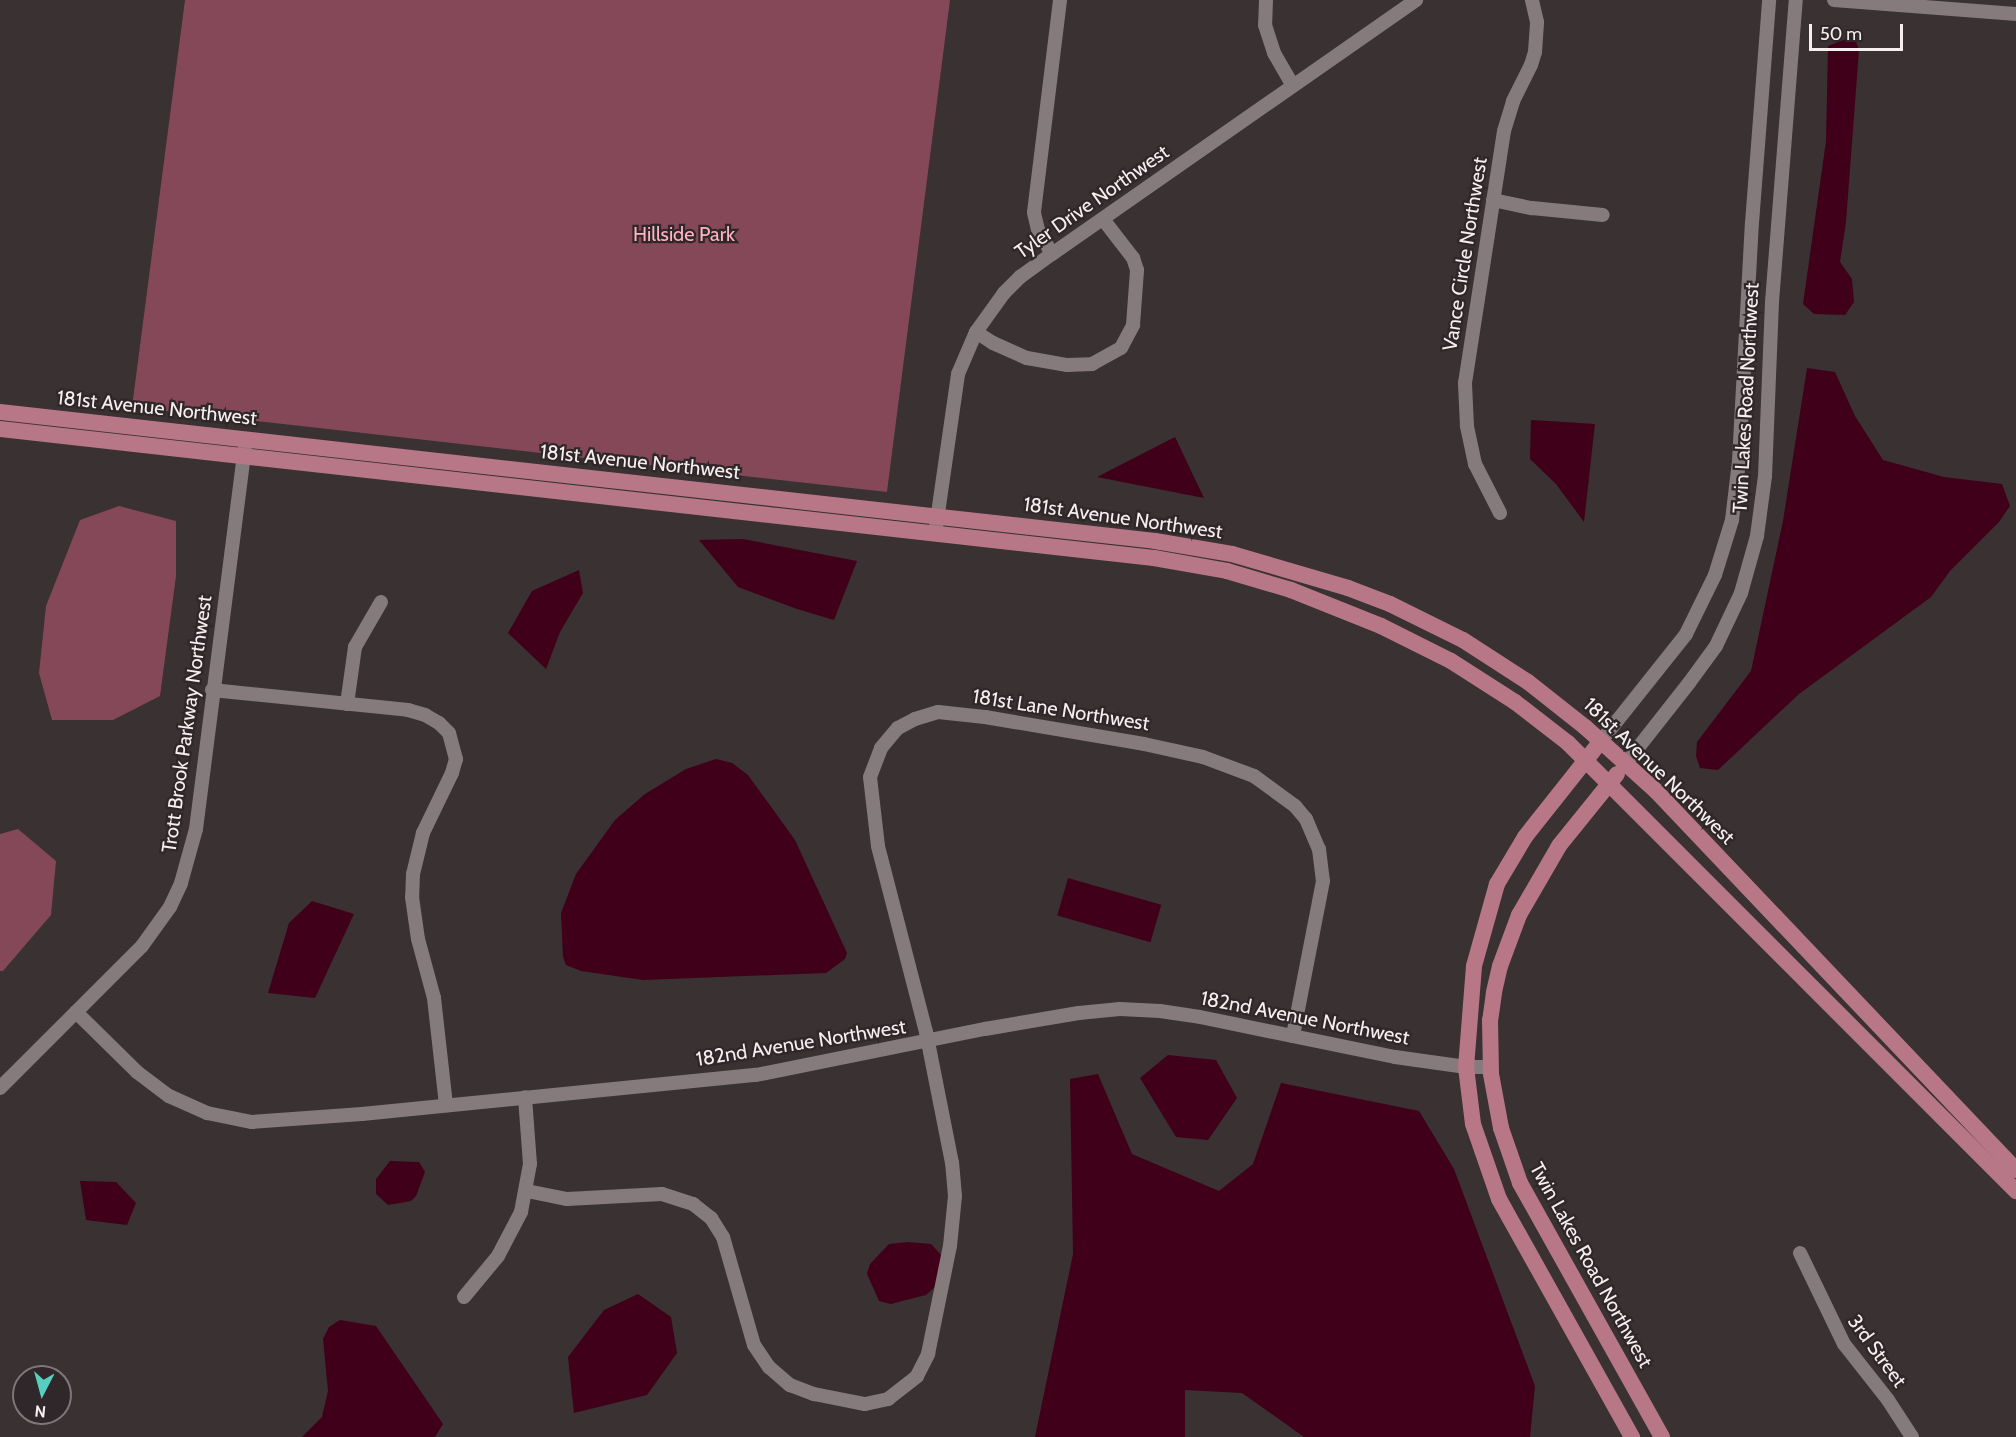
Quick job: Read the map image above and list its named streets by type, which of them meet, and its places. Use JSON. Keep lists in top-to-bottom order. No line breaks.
{"streets":{"main road":["Twin Lakes Road Northwest","181st Avenue Northwest"],"street":["Tyler Drive Northwest","Vance Circle Northwest","181st Lane Northwest","Trott Brook Parkway Northwest","182nd Avenue Northwest","3rd Street"]},"crossings":[["Tyler Drive Northwest","181st Avenue Northwest"],["Twin Lakes Road Northwest","181st Avenue Northwest"],["Twin Lakes Road Northwest","182nd Avenue Northwest"],["181st Avenue Northwest","Trott Brook Parkway Northwest"],["181st Lane Northwest","182nd Avenue Northwest"],["Trott Brook Parkway Northwest","182nd Avenue Northwest"]],"parks":["Hillside Park"],"scale_bar":"50 m","north":"bottom"}
